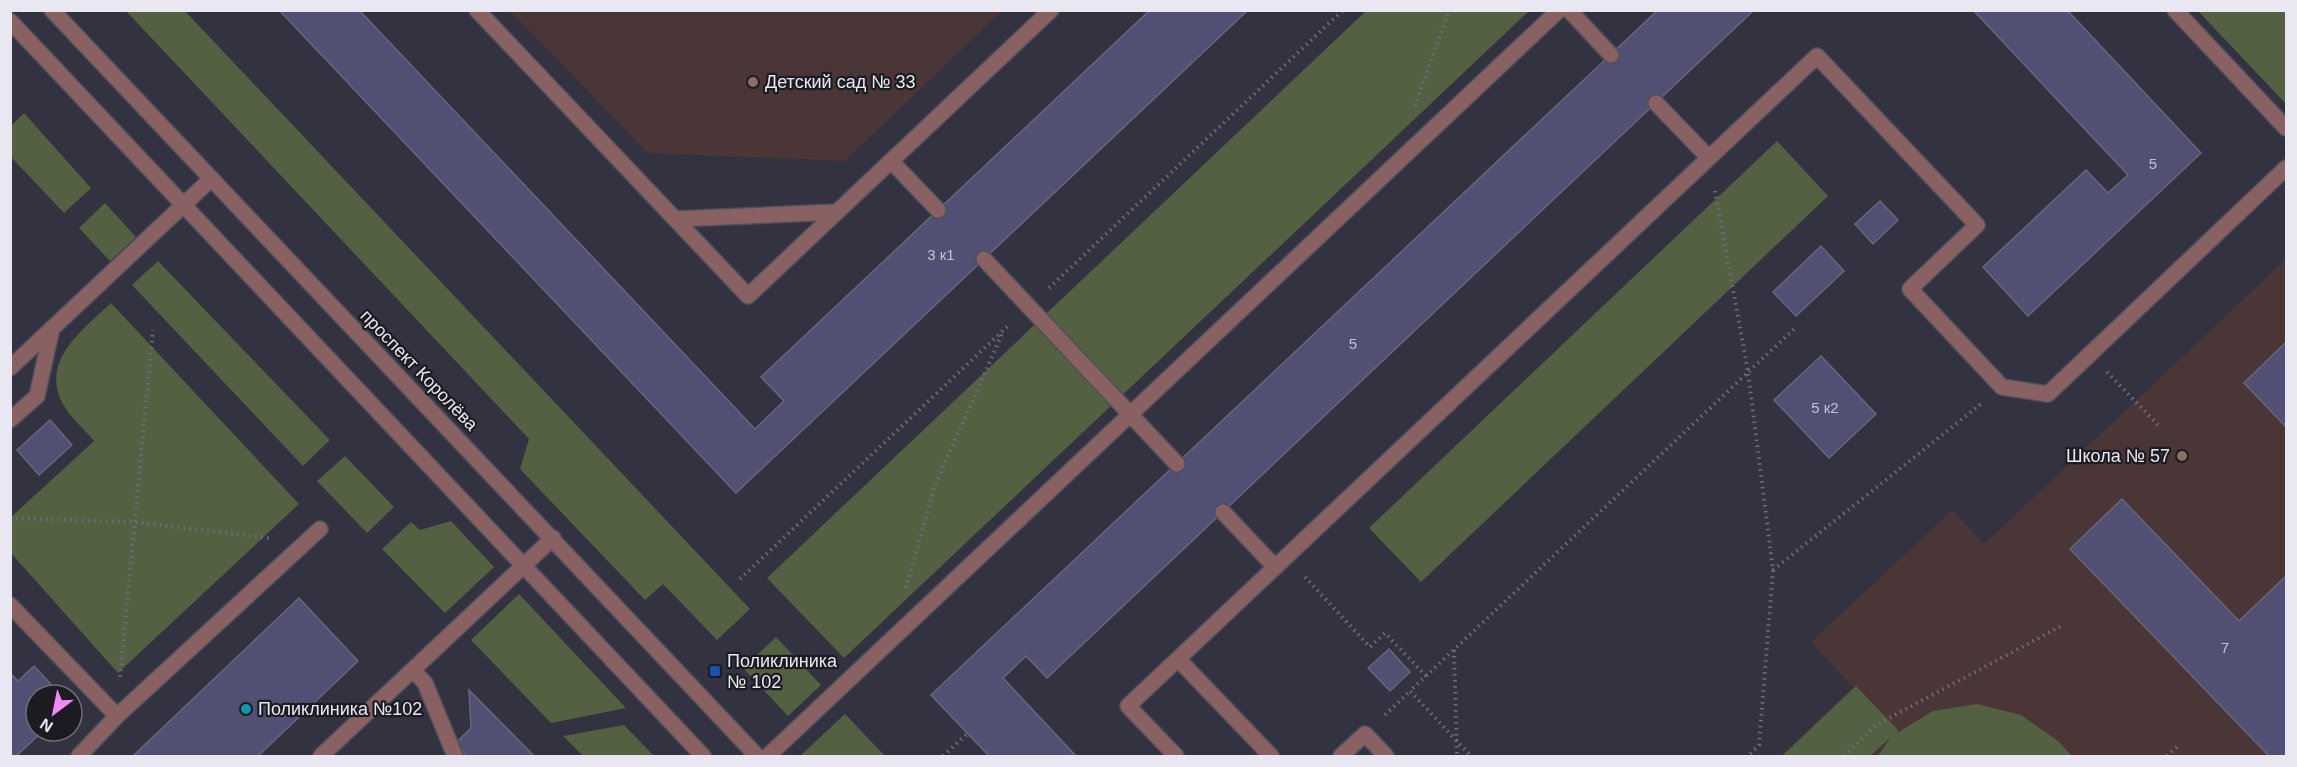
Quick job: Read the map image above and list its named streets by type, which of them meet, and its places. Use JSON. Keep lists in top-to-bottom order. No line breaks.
{"streets":{"street":["проспект Королёва"]},"places":{"other":["Детский сад № 33","Школа № 57","Поликлиника №102"],"transit":["Поликлиника № 102"]},"house_numbers":["5","3 к1","5","5 к2","7"],"north":"bottom left"}
